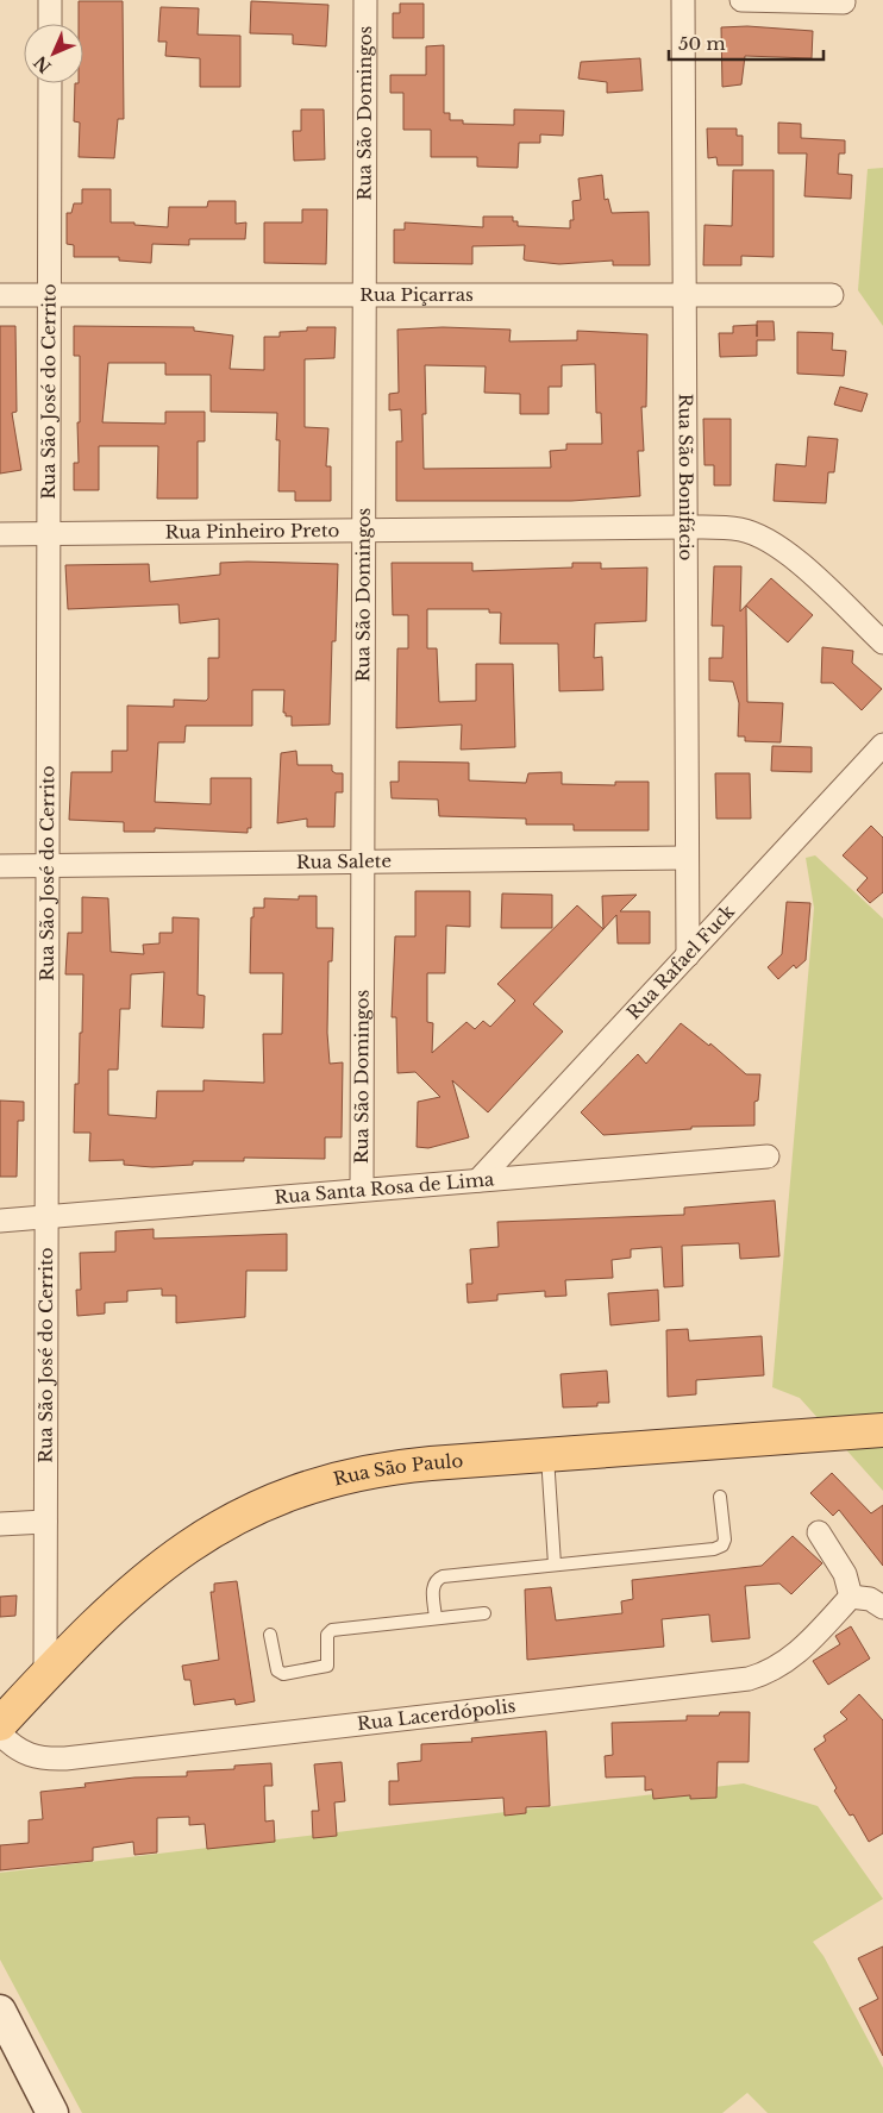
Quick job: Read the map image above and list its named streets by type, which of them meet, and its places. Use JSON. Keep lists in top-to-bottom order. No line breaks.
{"streets":{"main road":["Rua São Paulo"],"street":["Rua São Domingos","Rua Piçarras","Rua São José do Cerrito","Rua São Bonifácio","Rua Pinheiro Preto","Rua Salete","Rua Rafael Fuck","Rua Santa Rosa de Lima","Rua Lacerdópolis"]},"crossings":[["Rua São Domingos","Rua Piçarras"],["Rua São Domingos","Rua Pinheiro Preto"],["Rua São Domingos","Rua Salete"],["Rua São Domingos","Rua Santa Rosa de Lima"],["Rua Piçarras","Rua São José do Cerrito"],["Rua Piçarras","Rua São Bonifácio"],["Rua São José do Cerrito","Rua Pinheiro Preto"],["Rua São José do Cerrito","Rua Salete"],["Rua São José do Cerrito","Rua Santa Rosa de Lima"],["Rua São José do Cerrito","Rua São Paulo"],["Rua São Bonifácio","Rua Pinheiro Preto"],["Rua São Bonifácio","Rua Salete"],["Rua São Bonifácio","Rua Rafael Fuck"],["Rua Rafael Fuck","Rua Santa Rosa de Lima"]],"scale_bar":"50 m","north":"bottom left"}
